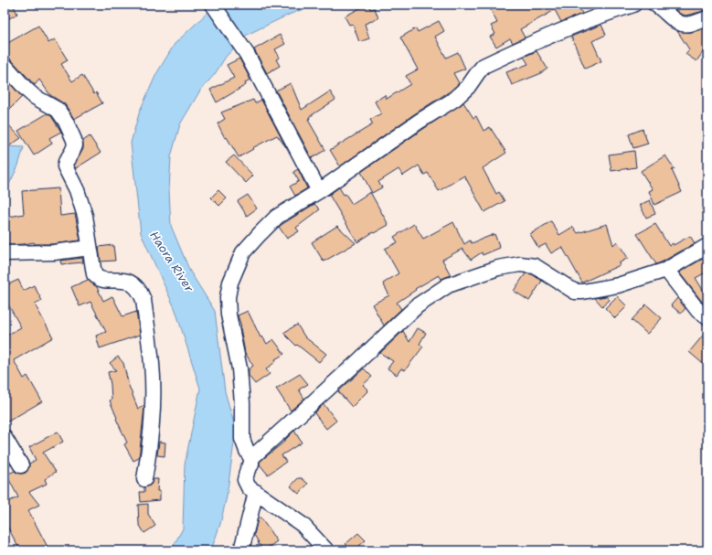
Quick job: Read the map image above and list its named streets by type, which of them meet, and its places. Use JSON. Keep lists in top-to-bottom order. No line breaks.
{"water":["Haora River"]}
